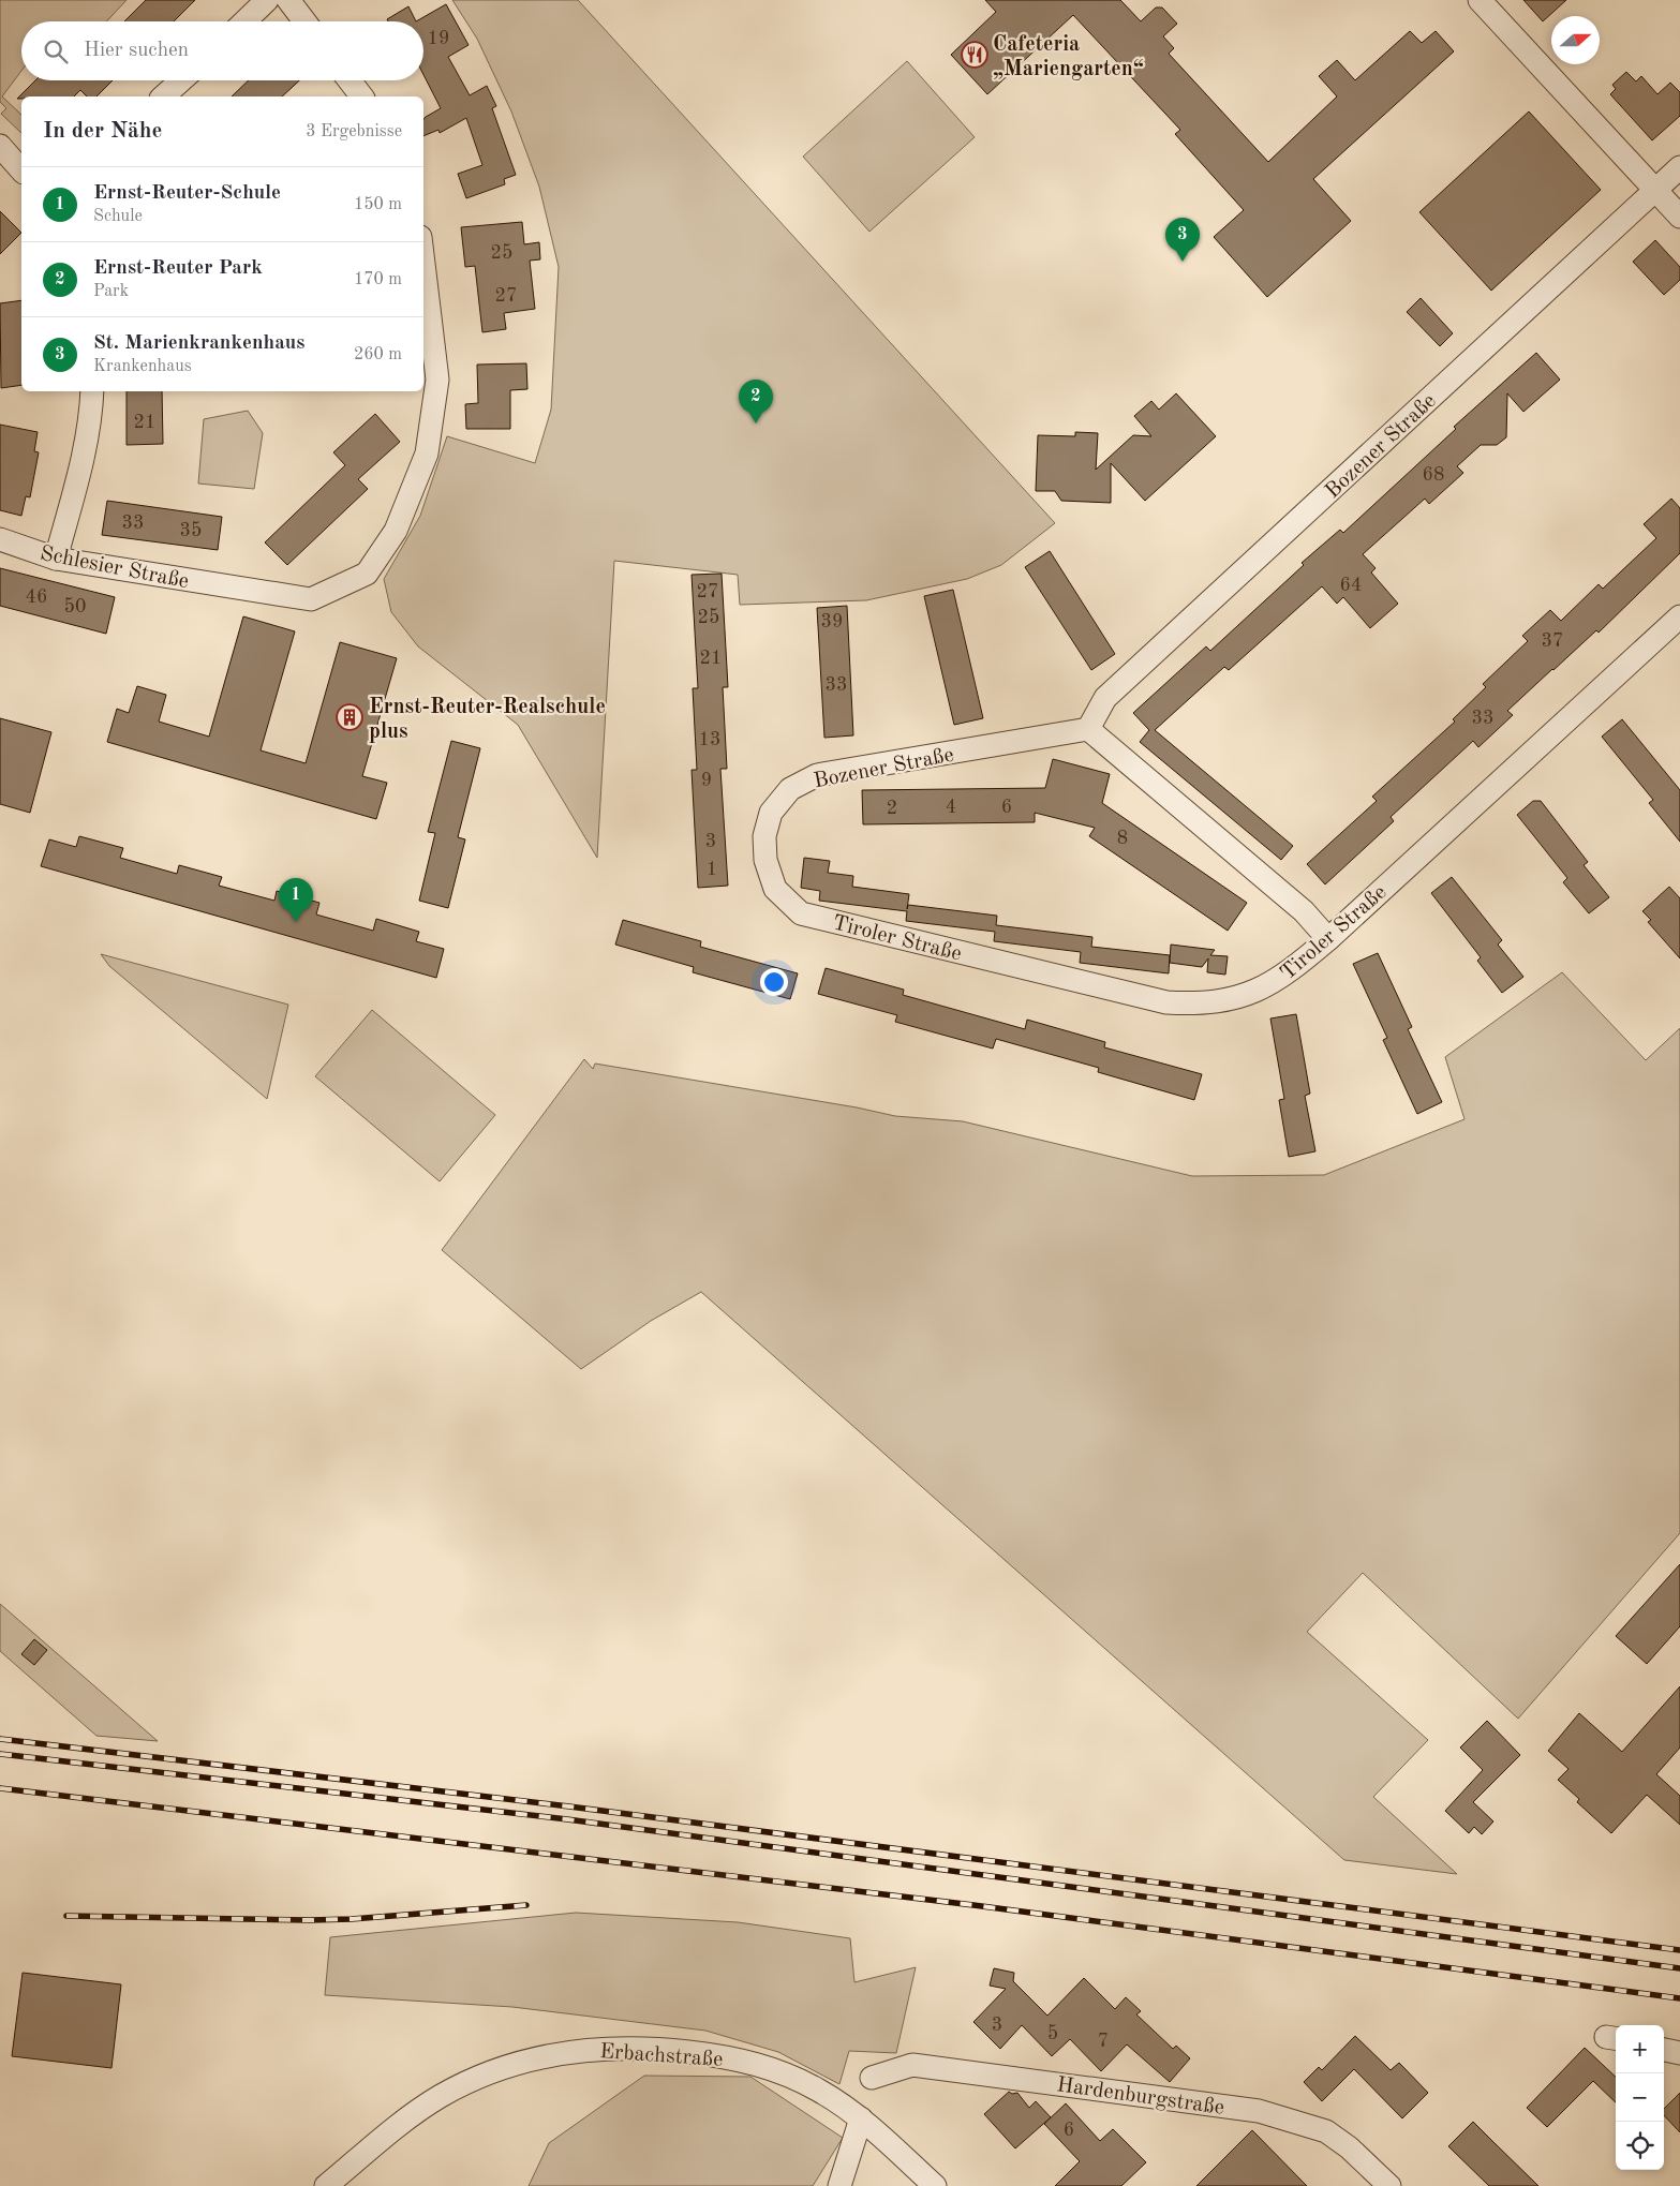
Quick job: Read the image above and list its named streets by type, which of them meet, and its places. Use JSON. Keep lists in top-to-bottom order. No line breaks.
{"streets":{"street":["Bozener Straße","Schlesier Straße","Tiroler Straße","Erbachstraße","Hardenburgstraße"]},"crossings":[["Bozener Straße","Tiroler Straße"]],"places":{"restaurant":["Cafeteria „Mariengarten“"],"building":["Ernst-Reuter-Realschule plus"]},"house_numbers":["19","25","27","21","68","33","35","64","27","46","50","25","39","37","21","33","33","13","9","4","6","2","8","3","1","3","5","7","6"],"north":"right","page":{"search":"Hier suchen","heading":["In der Nähe","3 Ergebnisse"],"list":[{"mark":"1","name":"Ernst-Reuter-Schule","note":"Schule","value":"150 m"},{"mark":"2","name":"Ernst-Reuter Park","note":"Park","value":"170 m"},{"mark":"3","name":"St. Marienkrankenhaus","note":"Krankenhaus","value":"260 m"}],"pins":["3","2","1"],"map_buttons":["+","−"]}}
